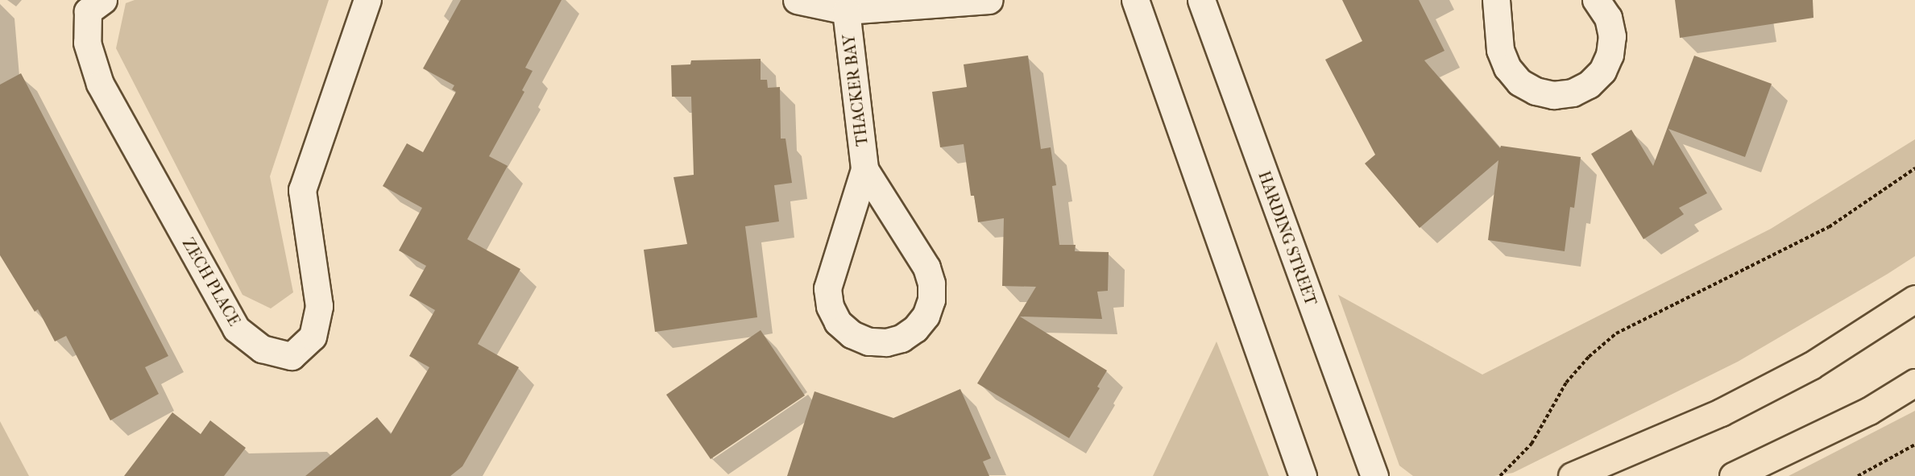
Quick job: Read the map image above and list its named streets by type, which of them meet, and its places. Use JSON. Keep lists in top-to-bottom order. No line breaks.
{"streets":{"street":["THACKER BAY","HARDING STREET","ZECH PLACE"]}}
